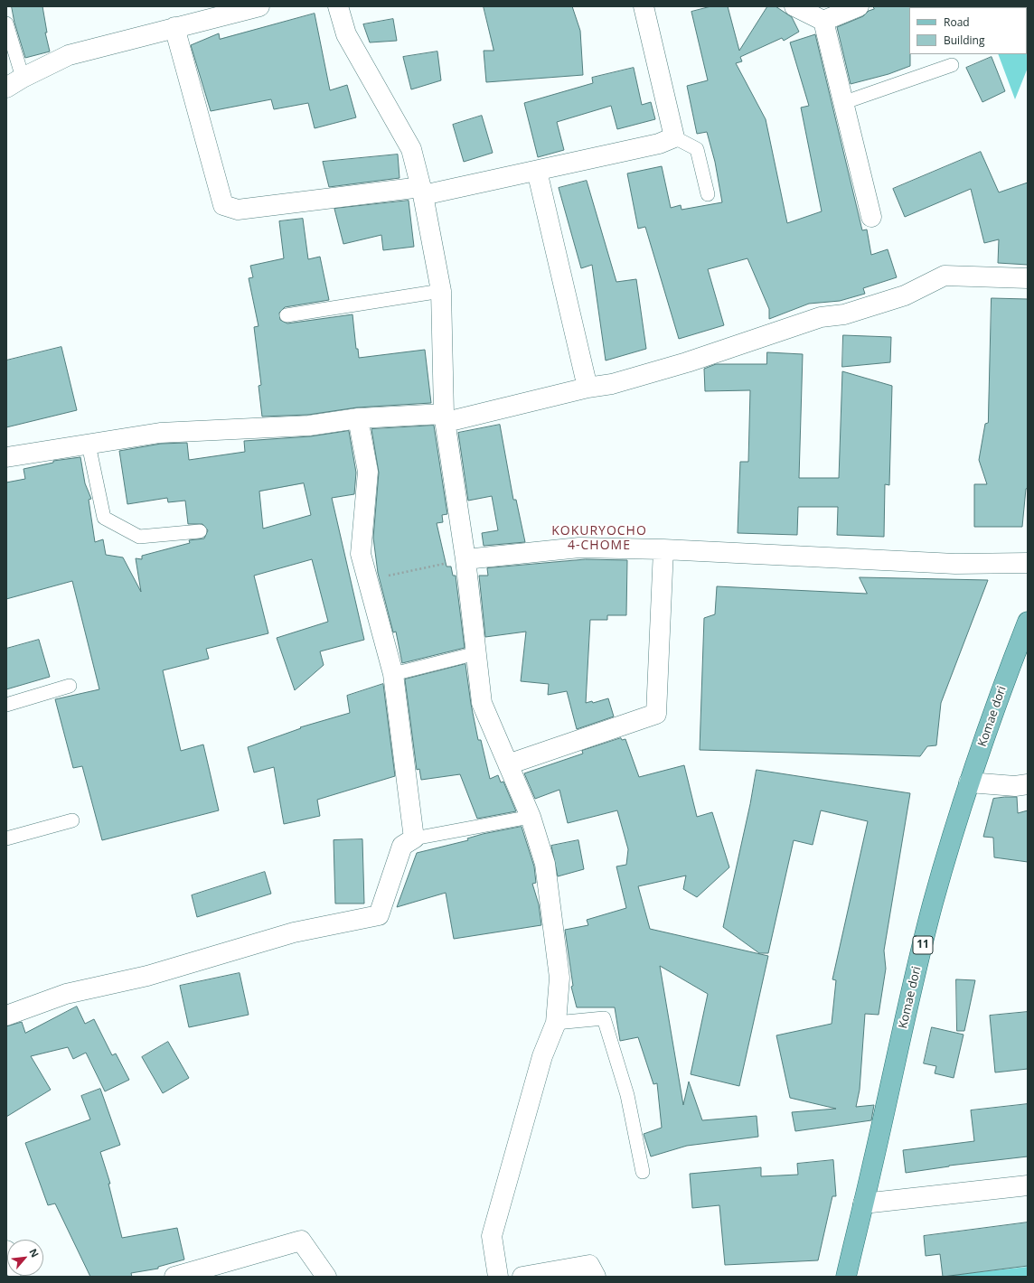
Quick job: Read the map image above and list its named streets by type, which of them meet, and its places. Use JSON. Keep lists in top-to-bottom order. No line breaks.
{"streets":{"main road":["Komae dori","11"]},"districts":["KOKURYOCHO 4-CHOME"],"legend":["Road","Building"],"north":"top right"}
